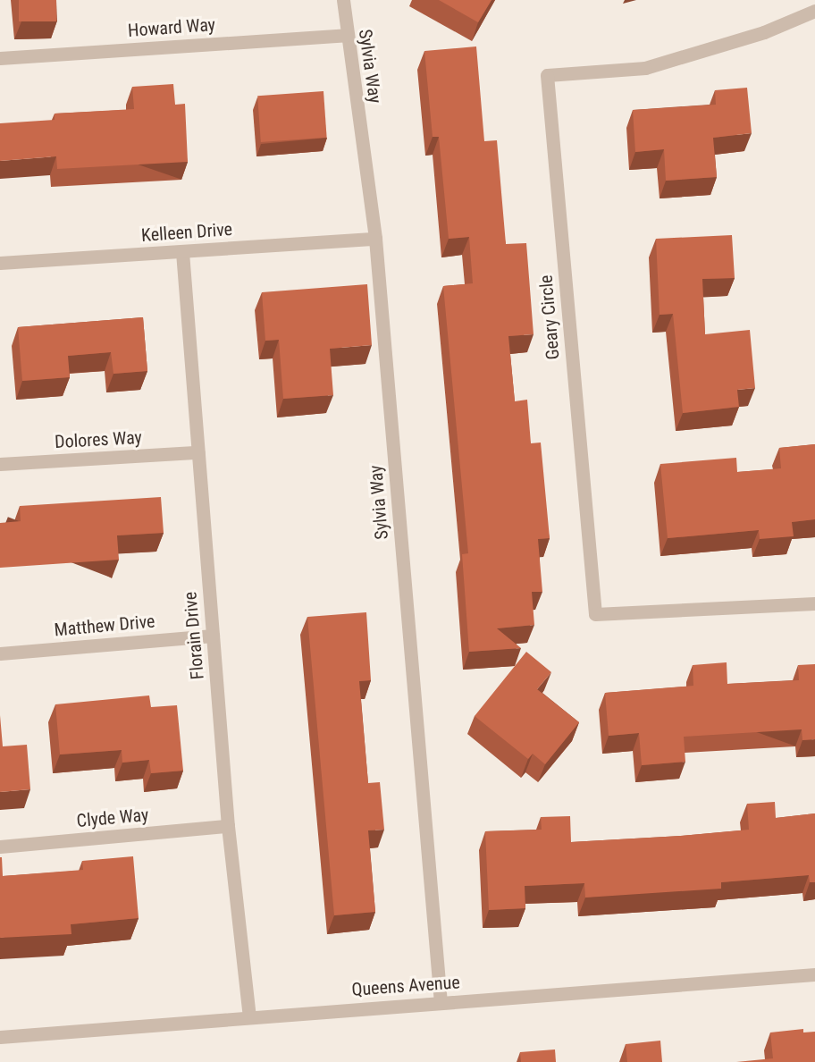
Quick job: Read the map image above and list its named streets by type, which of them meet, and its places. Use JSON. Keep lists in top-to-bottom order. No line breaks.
{"streets":{"street":["Howard Way","Sylvia Way","Kelleen Drive","Geary Circle","Dolores Way","Matthew Drive","Florain Drive","Clyde Way","Queens Avenue"]},"crossings":[["Howard Way","Sylvia Way"],["Sylvia Way","Kelleen Drive"],["Sylvia Way","Queens Avenue"],["Kelleen Drive","Florain Drive"],["Dolores Way","Florain Drive"],["Matthew Drive","Florain Drive"],["Florain Drive","Clyde Way"],["Florain Drive","Queens Avenue"]]}
